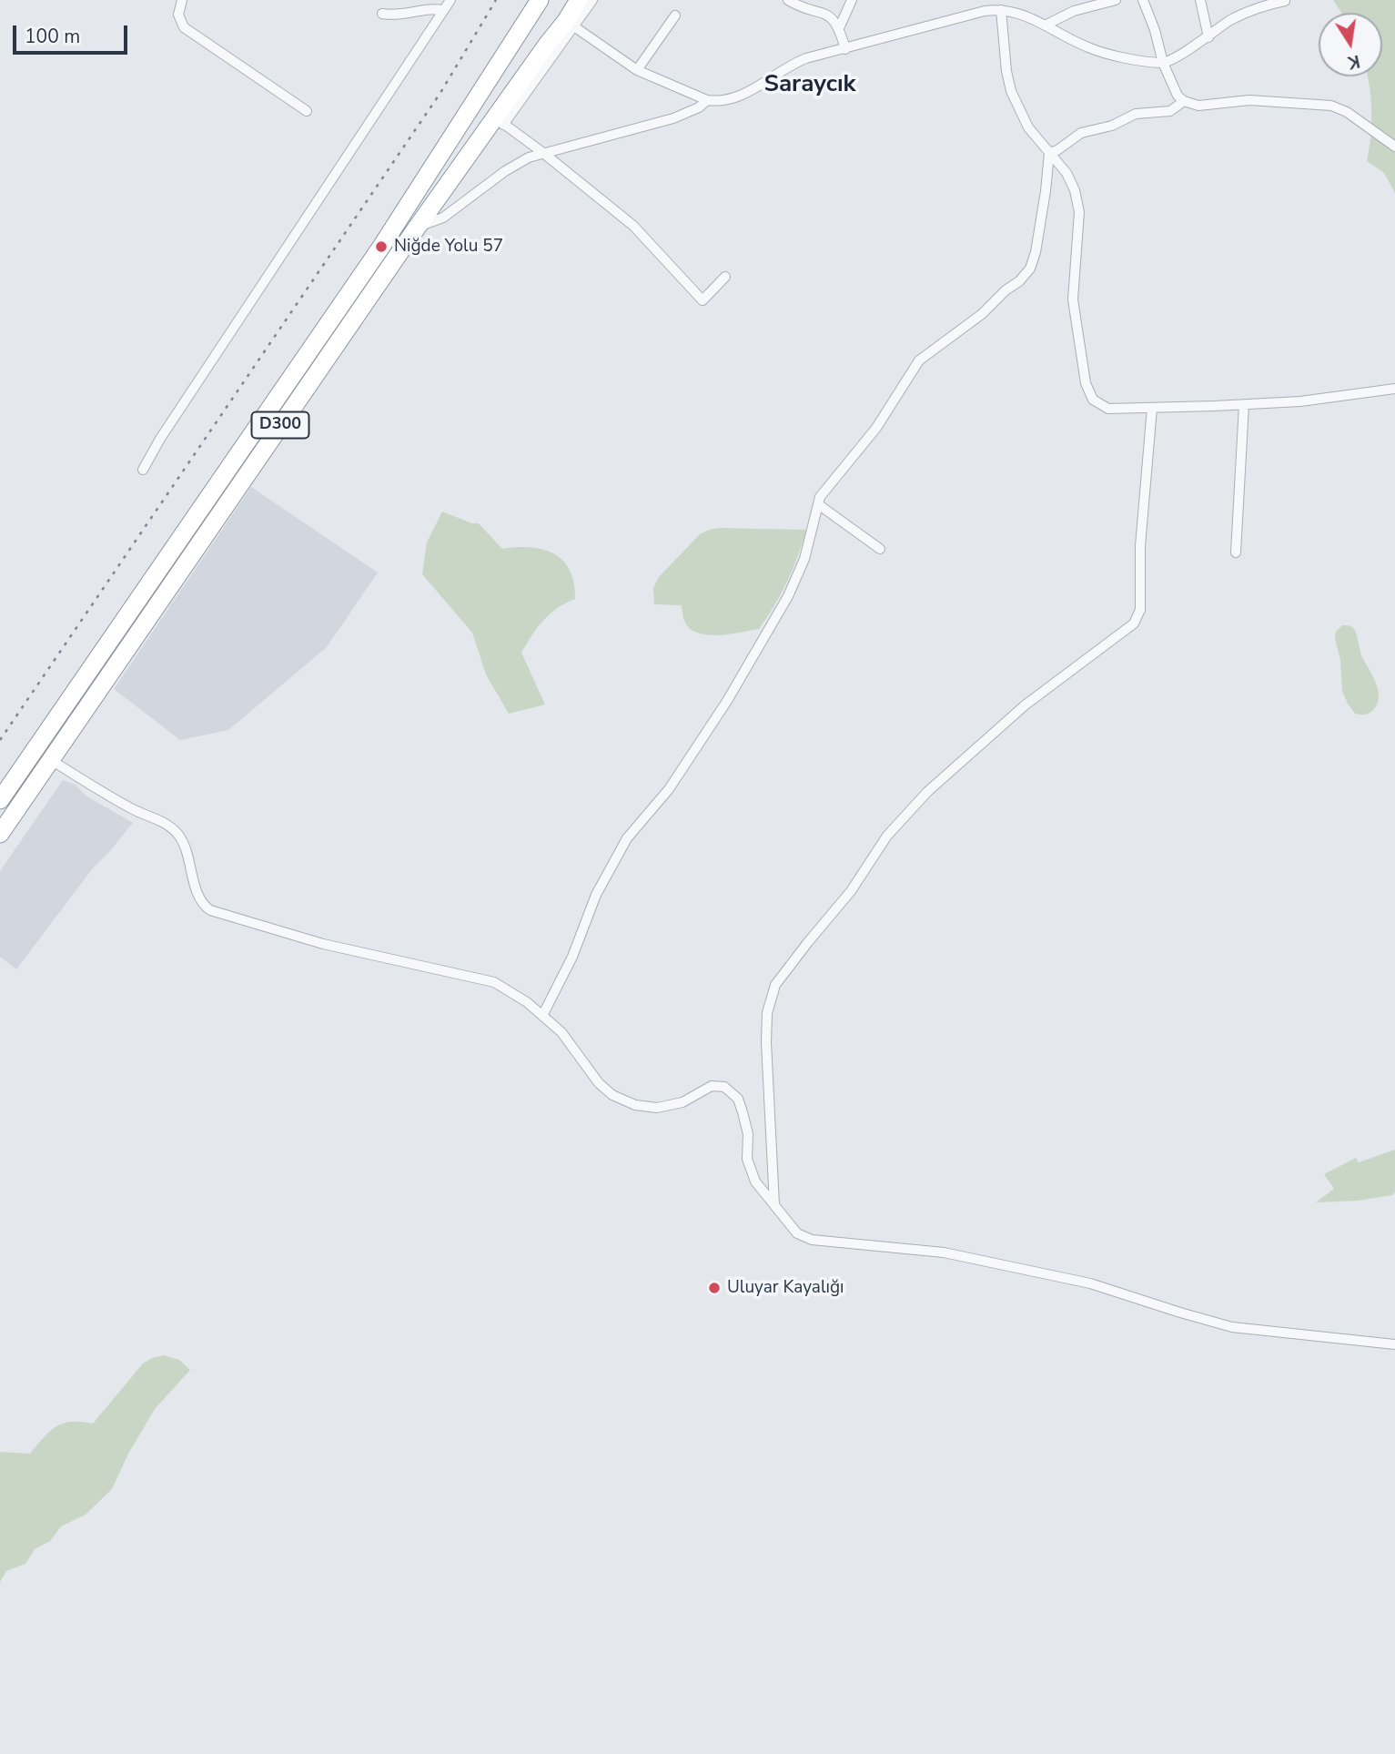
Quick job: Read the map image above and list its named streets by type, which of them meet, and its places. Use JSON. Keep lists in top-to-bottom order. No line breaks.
{"streets":{"highway":["D300"]},"districts":["Saraycık"],"places":["Niğde Yolu 57","Uluyar Kayalığı"],"scale_bar":"100 m","north":"bottom"}
